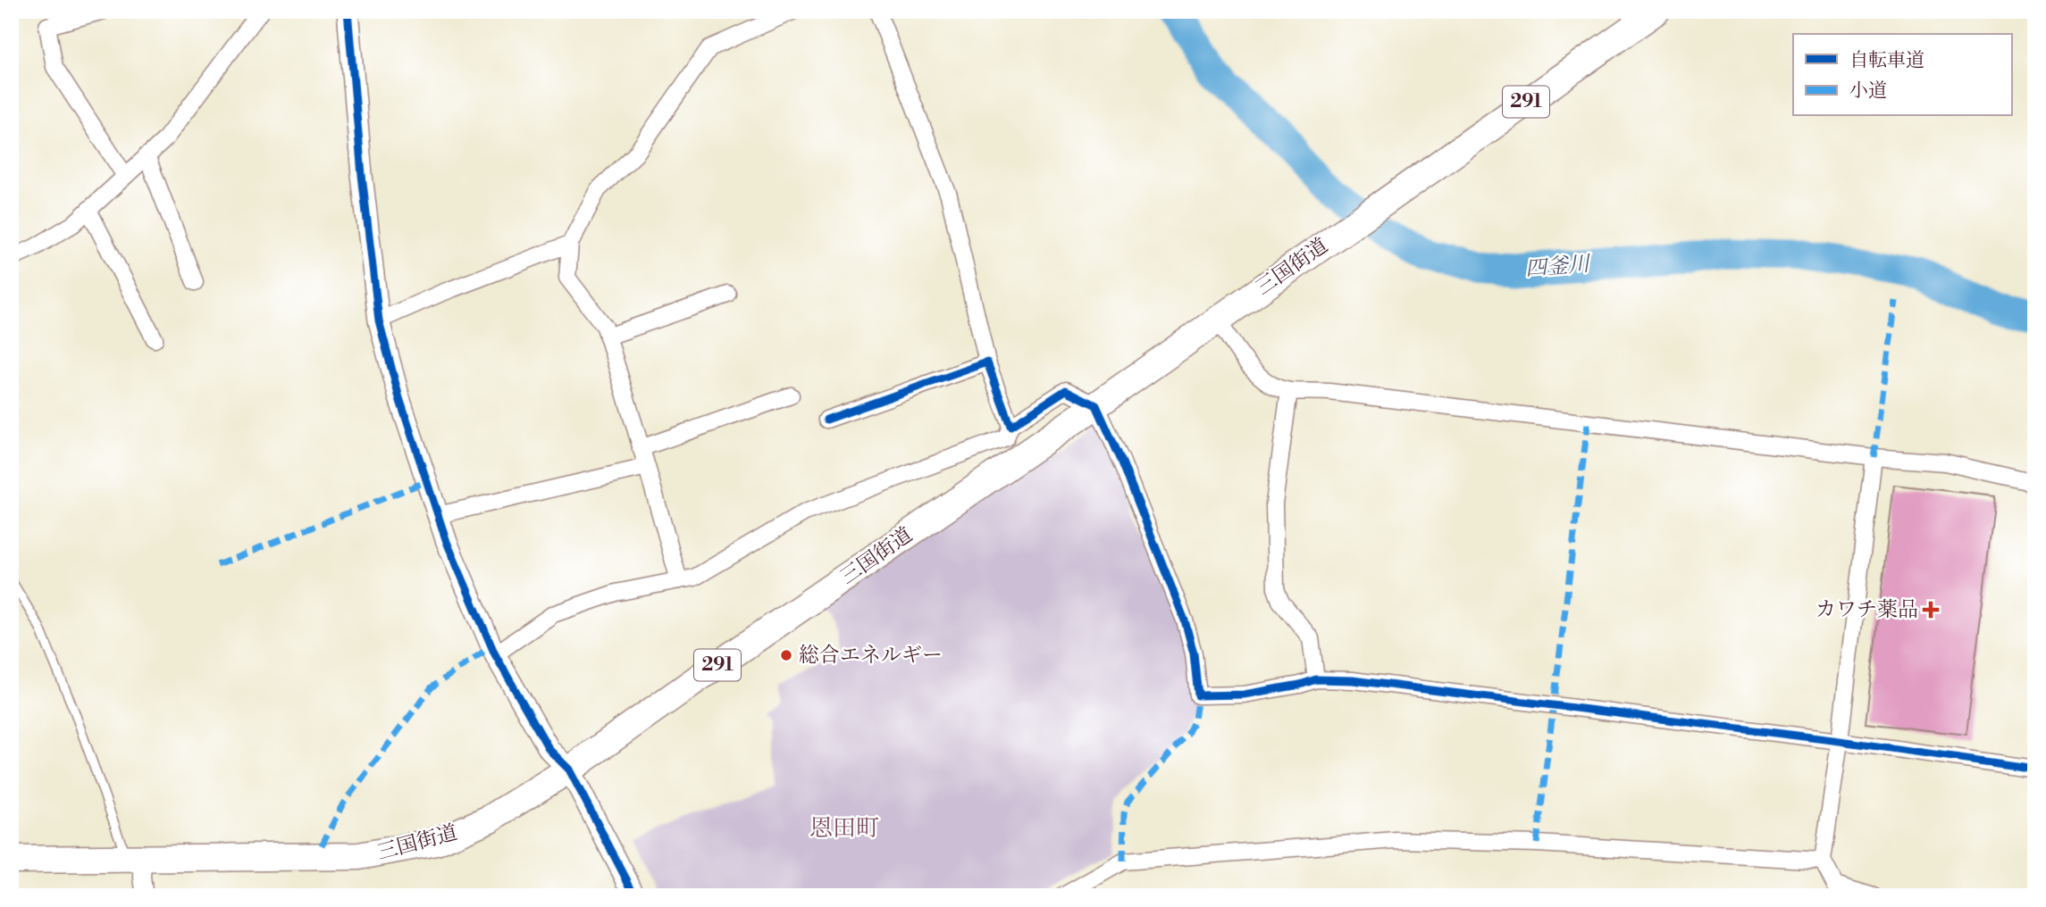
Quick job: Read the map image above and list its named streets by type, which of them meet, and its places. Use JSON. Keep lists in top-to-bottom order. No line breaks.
{"streets":{"highway":["291","三国街道"]},"districts":["恩田町"],"water":["四釜川"],"places":{"health":["カワチ薬品"],"other":["総合エネルギー"]},"legend":["自転車道","小道"]}
